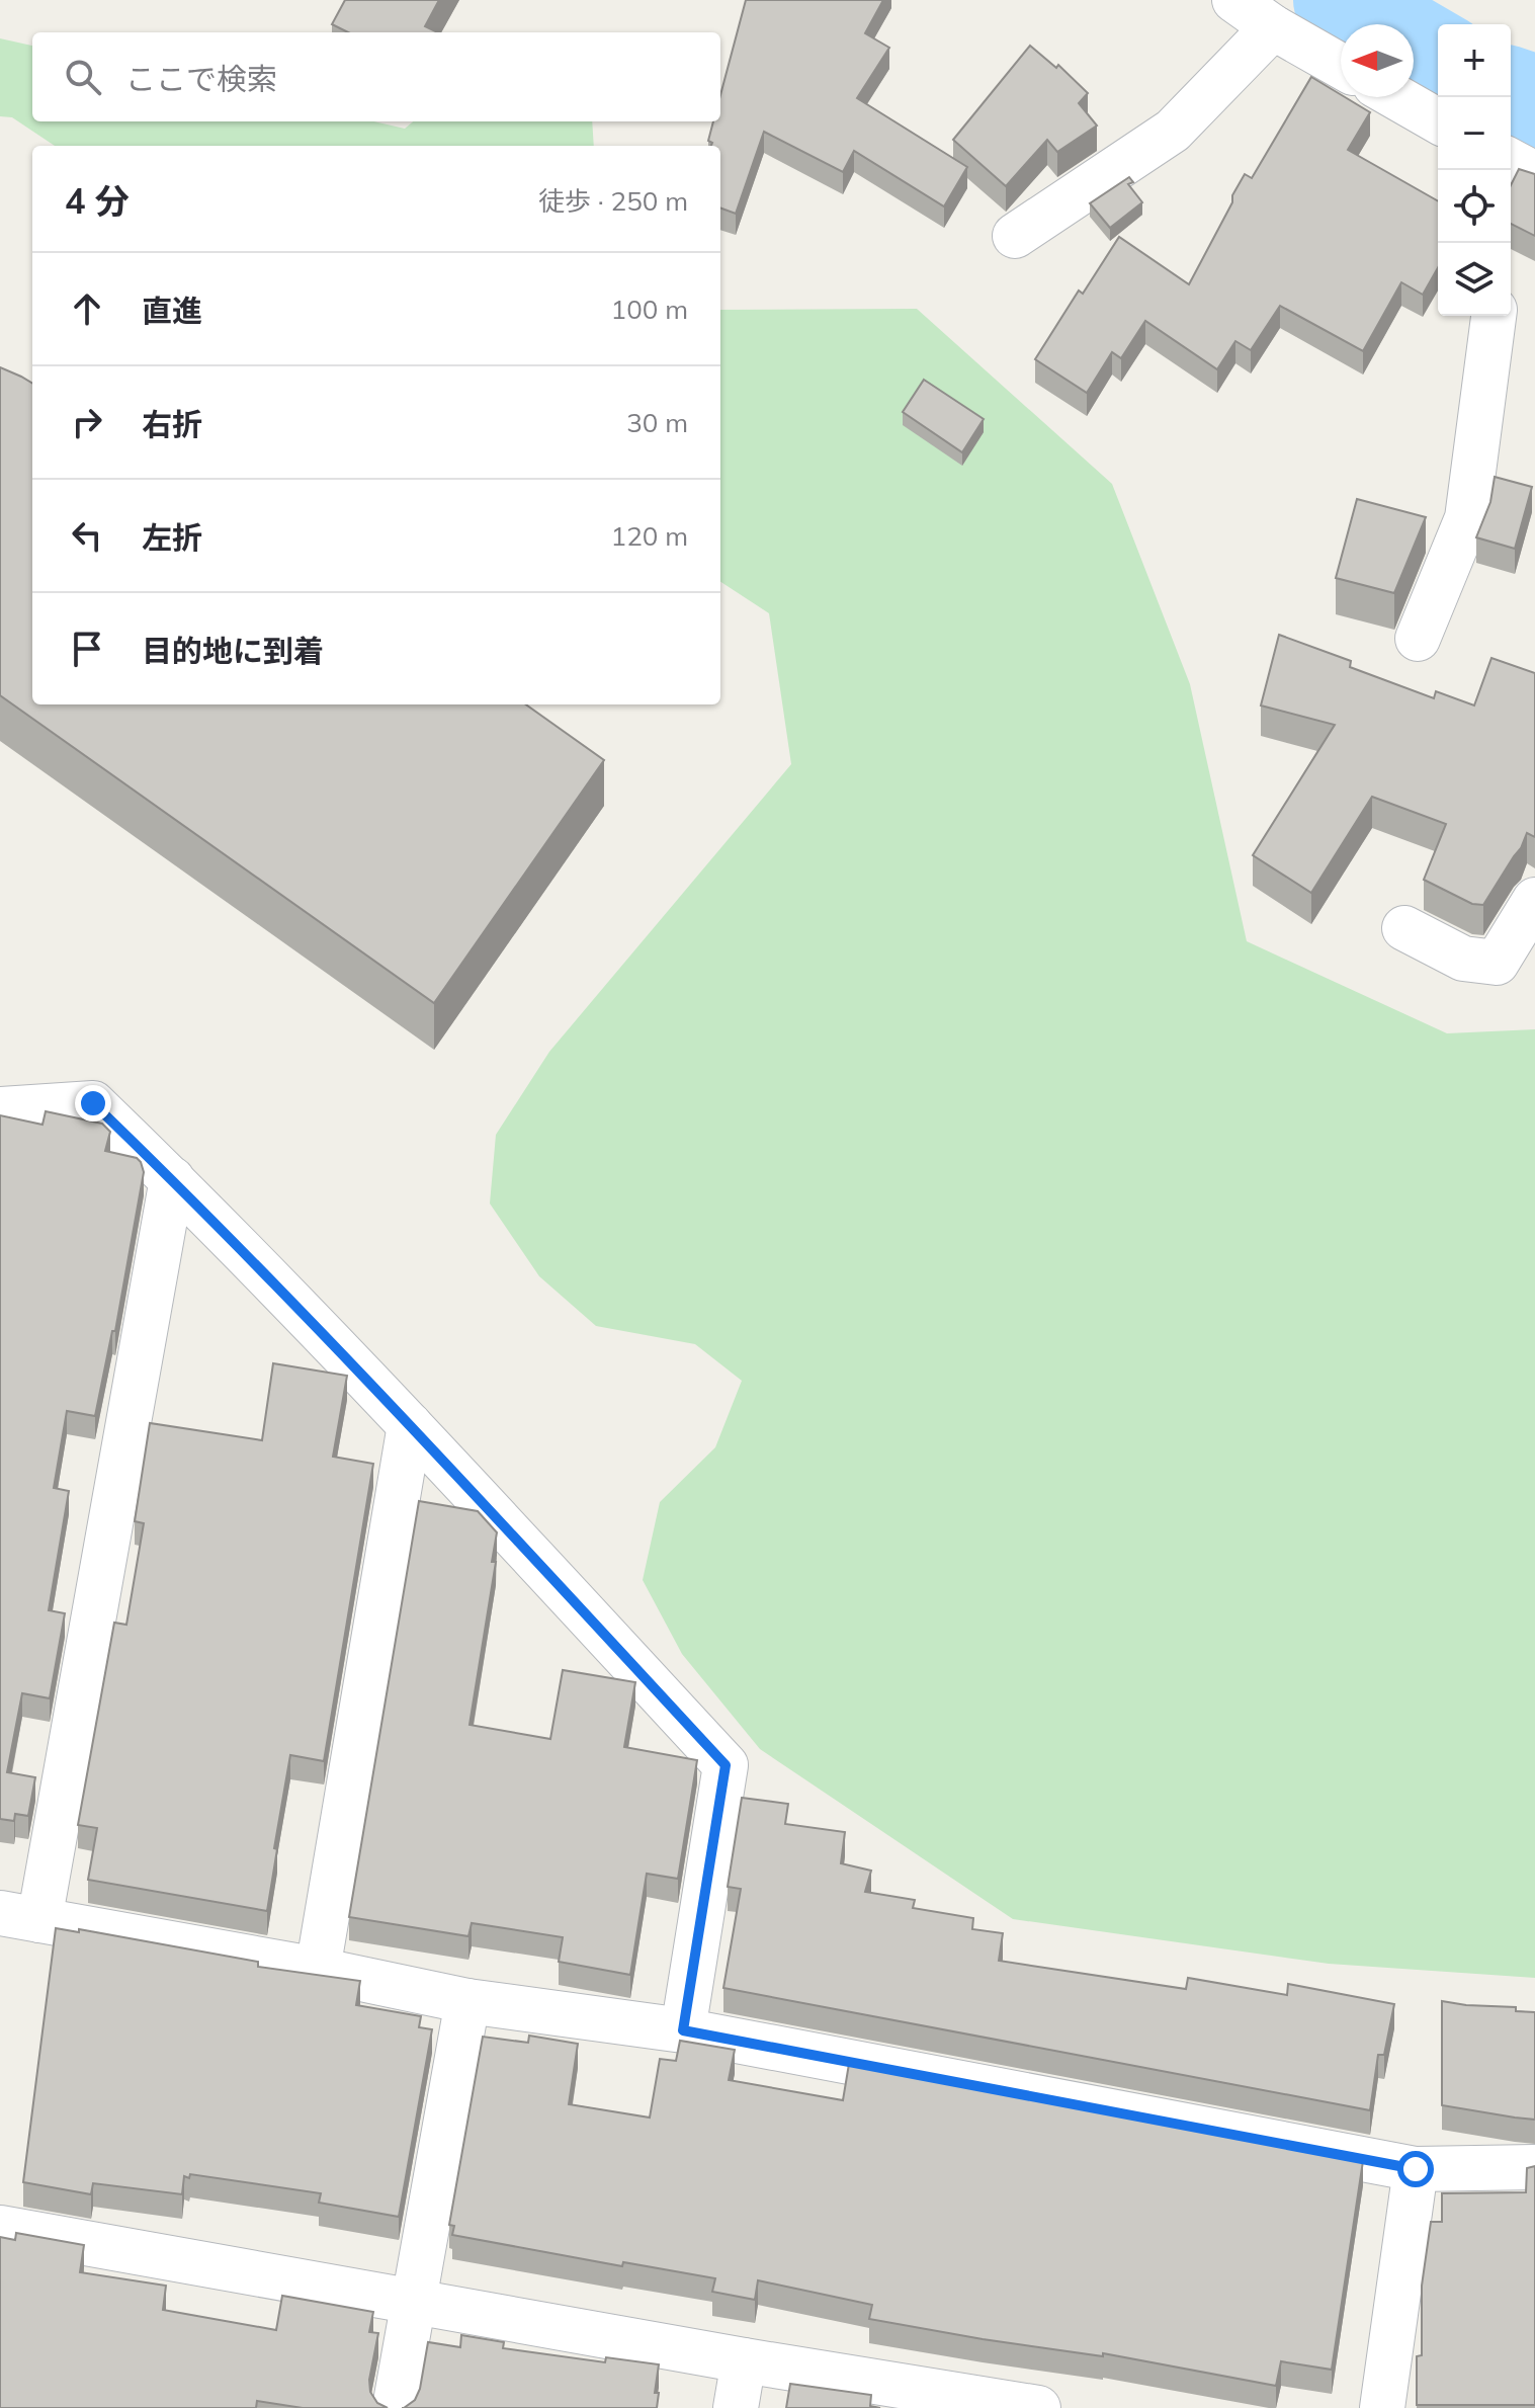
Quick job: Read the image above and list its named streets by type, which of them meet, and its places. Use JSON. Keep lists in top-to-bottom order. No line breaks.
{"north":"left","page":{"map_buttons":["+","−"],"search":"ここで検索","heading":["4 分","徒歩 · 250 m"],"list":[["直進","100 m"],["右折","30 m"],["左折","120 m"],"目的地に到着"]}}
